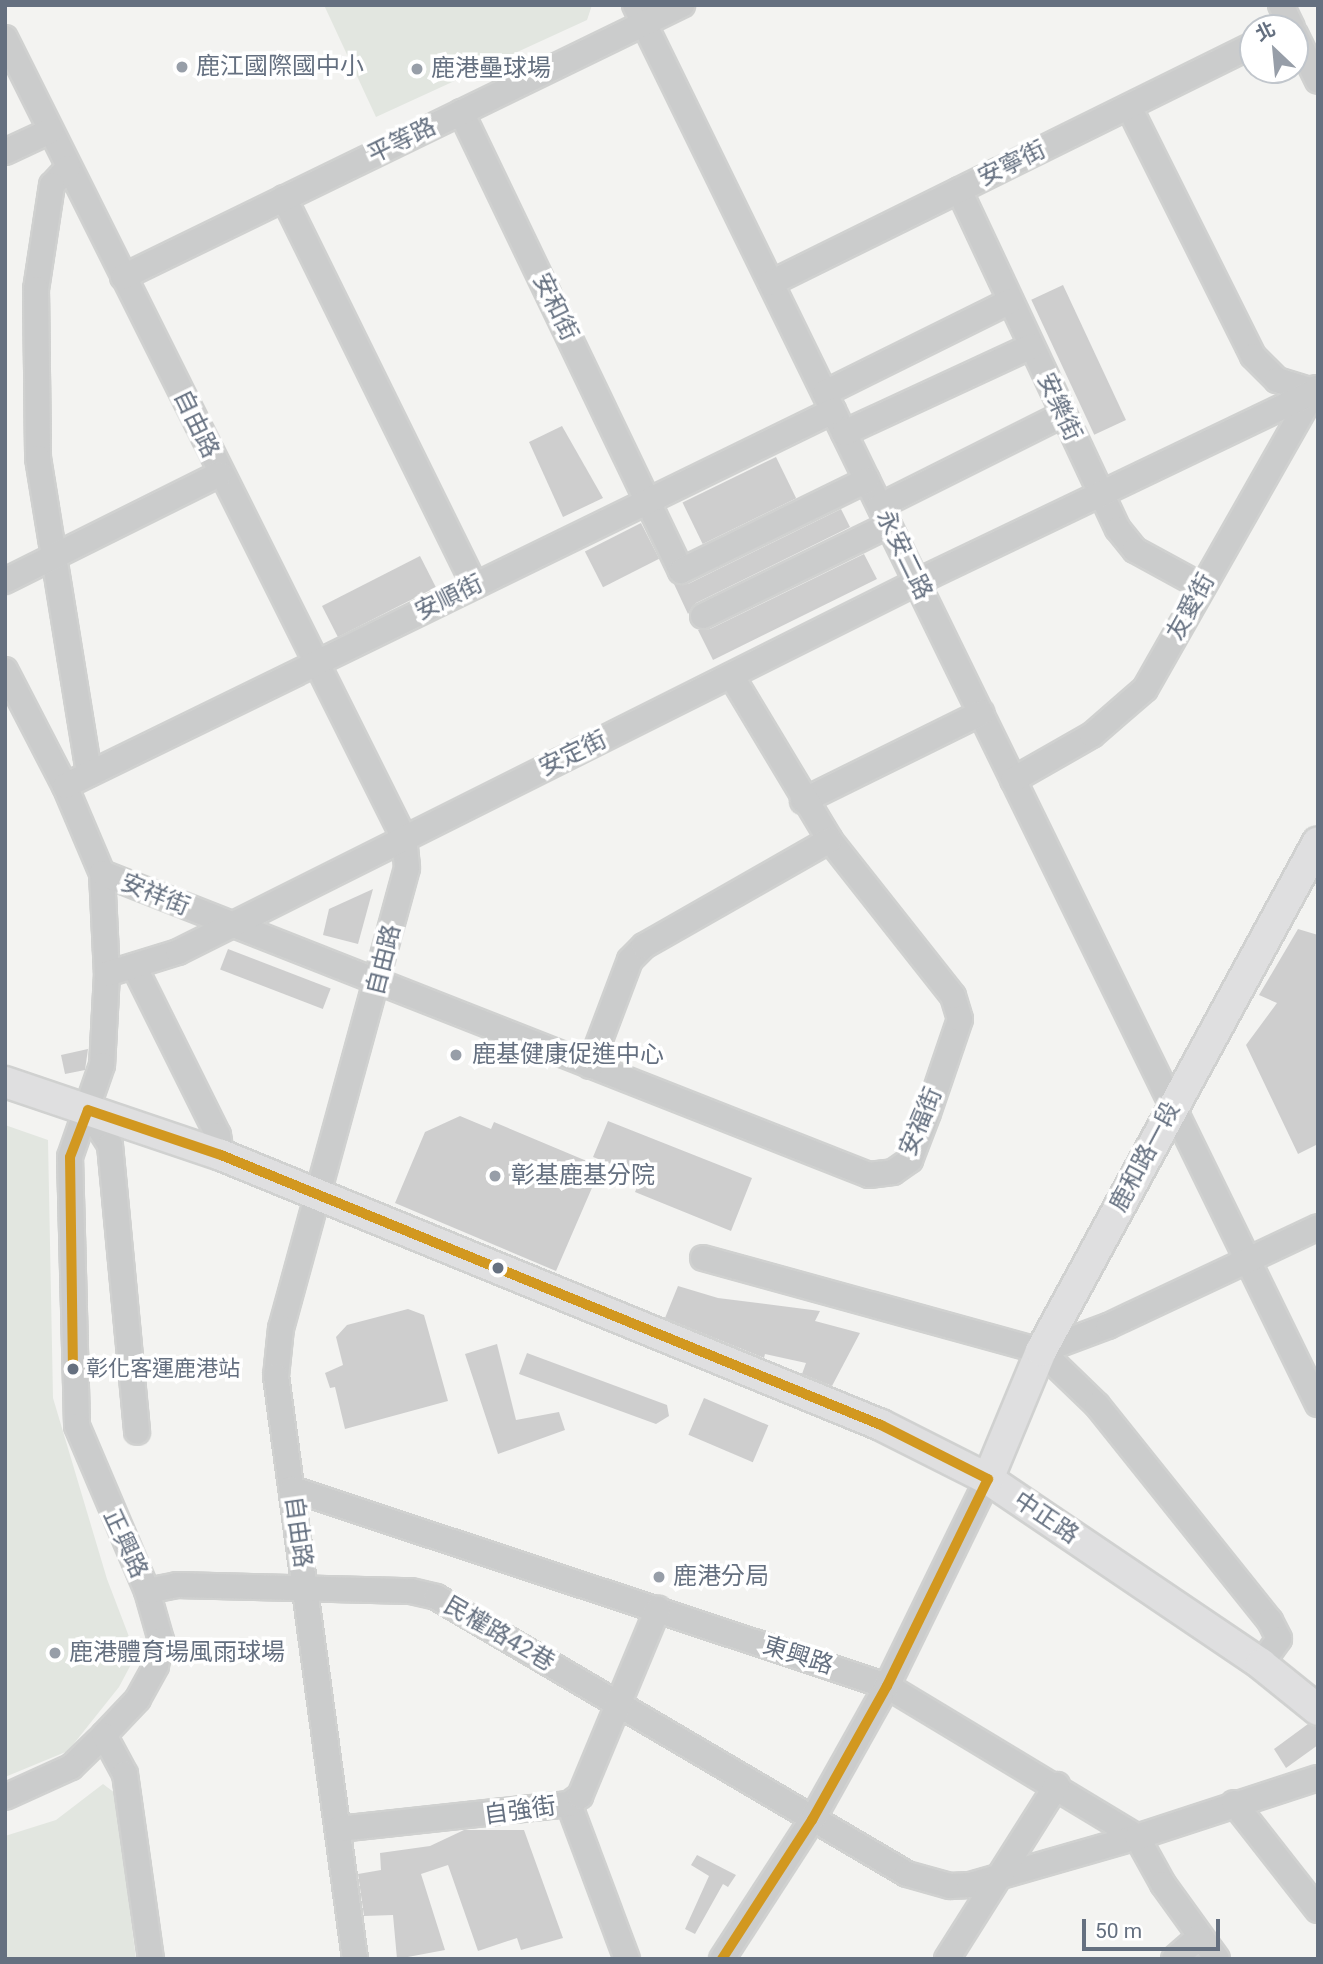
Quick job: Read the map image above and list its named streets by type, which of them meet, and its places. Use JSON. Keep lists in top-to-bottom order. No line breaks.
{"streets":{"main road":["鹿和路一段","中正路"],"street":["平等路","安寧街","安和街","安樂街","自由路","永安二路","安順街","友愛街","安定街","安祥街","安福街","正興路","民權路42巷","東興路","自強街"]},"crossings":[["平等路","安和街"],["平等路","自由路"],["平等路","永安二路"],["安寧街","安樂街"],["安寧街","永安二路"],["安和街","永安二路"],["安和街","安順街"],["安樂街","友愛街"],["安樂街","安定街"],["自由路","安順街"],["自由路","安定街"],["自由路","安祥街"],["自由路","安福街"],["自由路","中正路"],["自由路","民權路42巷"],["自由路","東興路"],["自由路","自強街"],["永安二路","安順街"],["永安二路","友愛街"],["永安二路","安定街"],["永安二路","鹿和路一段"],["安順街","安祥街"],["友愛街","安定街"],["安定街","安祥街"],["安定街","安福街"],["安定街","正興路"],["安祥街","安福街"],["安祥街","正興路"],["鹿和路一段","中正路"],["中正路","正興路"],["正興路","民權路42巷"],["民權路42巷","東興路"],["民權路42巷","自強街"],["東興路","自強街"]],"places":["鹿江國際國中小","鹿港壘球場","鹿基健康促進中心","彰基鹿基分院","彰化客運鹿港站","鹿港分局","鹿港體育場風雨球場"],"scale_bar":"50 m","north":"top left"}
